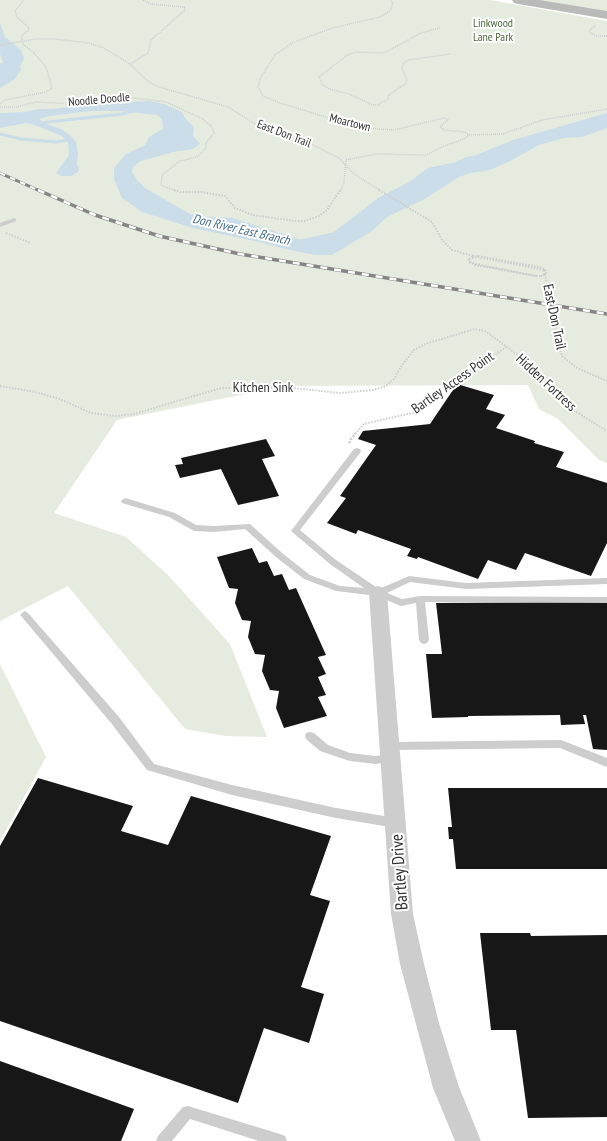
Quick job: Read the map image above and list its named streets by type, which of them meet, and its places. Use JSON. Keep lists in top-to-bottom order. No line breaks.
{"streets":{"street":["Bartley Drive"],"path":["Noodle Doodle","Moartown","East Don Trail","Bartley Access Point","Hidden Fortress","Kitchen Sink"]},"crossings":[["Noodle Doodle","Moartown"],["Noodle Doodle","East Don Trail"],["Moartown","East Don Trail"],["Bartley Access Point","Hidden Fortress"],["Bartley Access Point","Kitchen Sink"],["Hidden Fortress","Kitchen Sink"]],"water":["Don River East Branch"],"parks":["Linkwood Lane Park"]}
